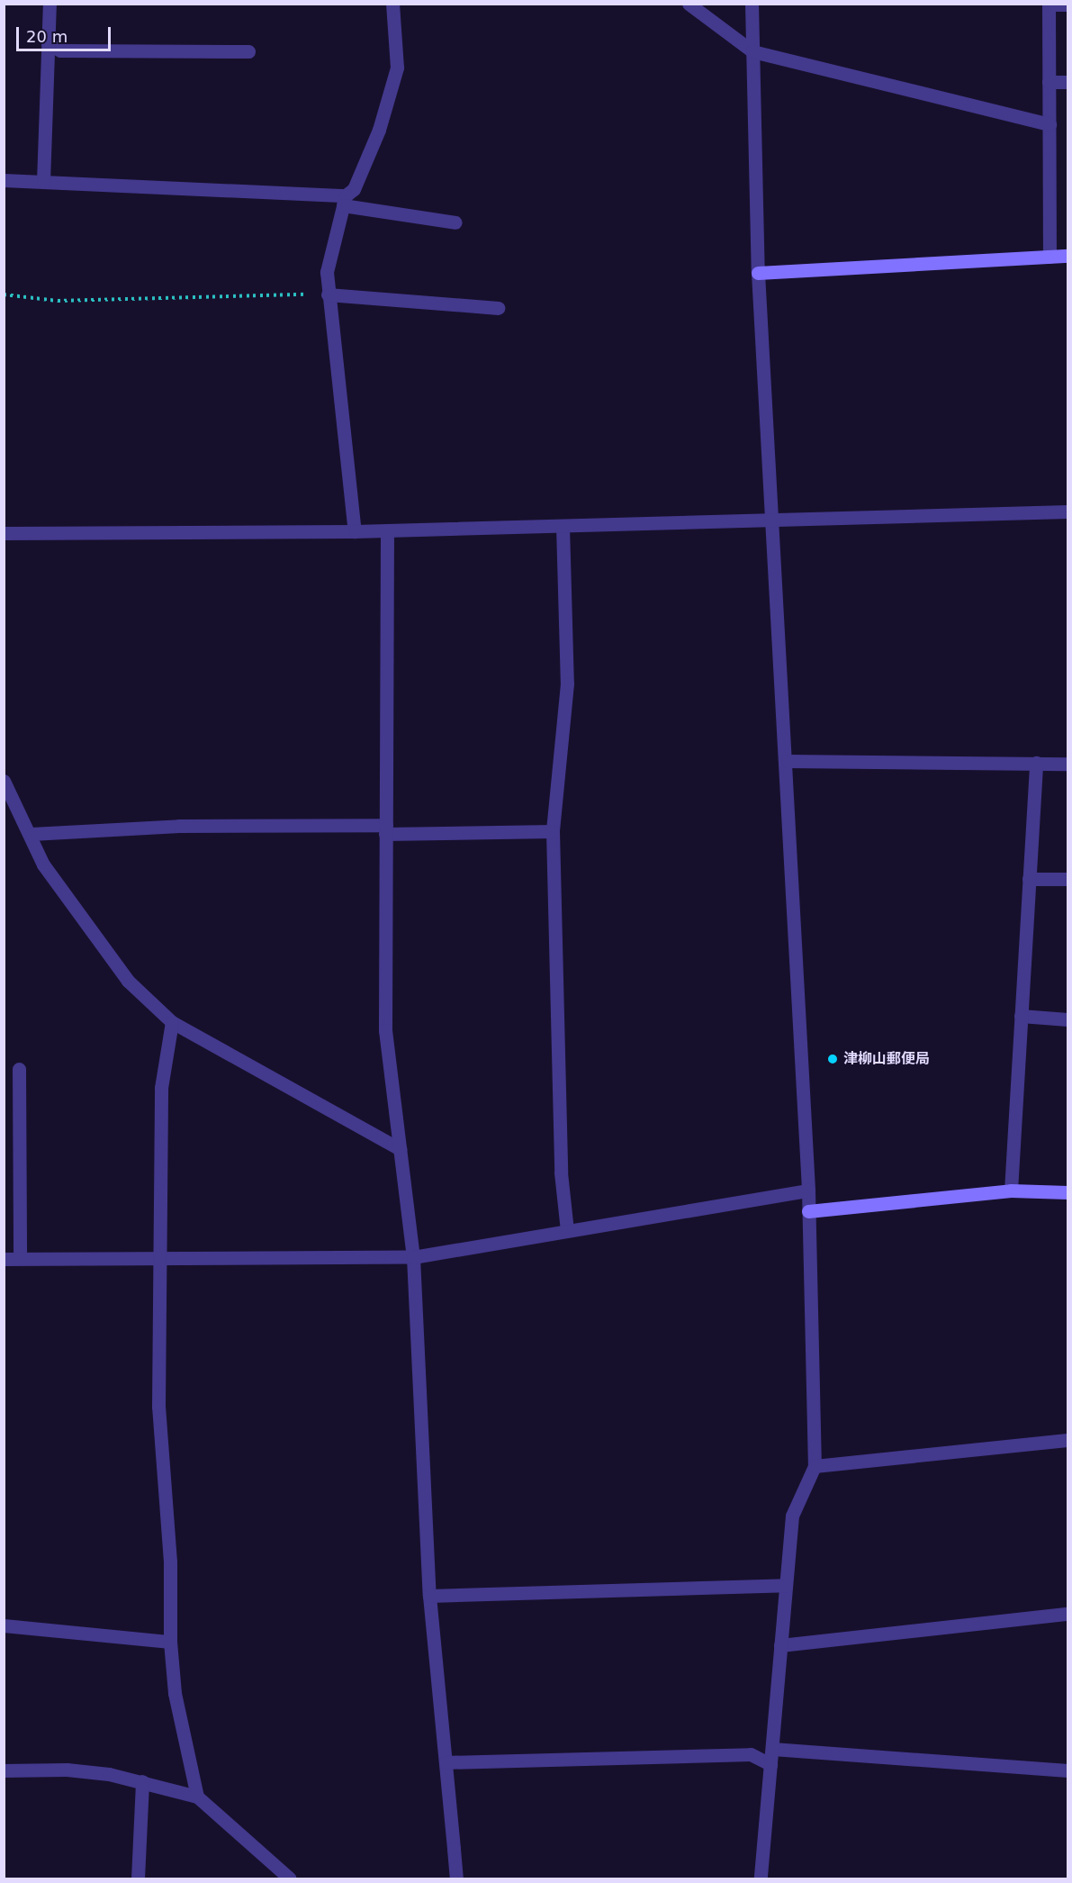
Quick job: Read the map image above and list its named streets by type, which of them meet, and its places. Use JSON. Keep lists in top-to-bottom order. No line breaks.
{"places":["津柳山郵便局"],"scale_bar":"20 m"}
